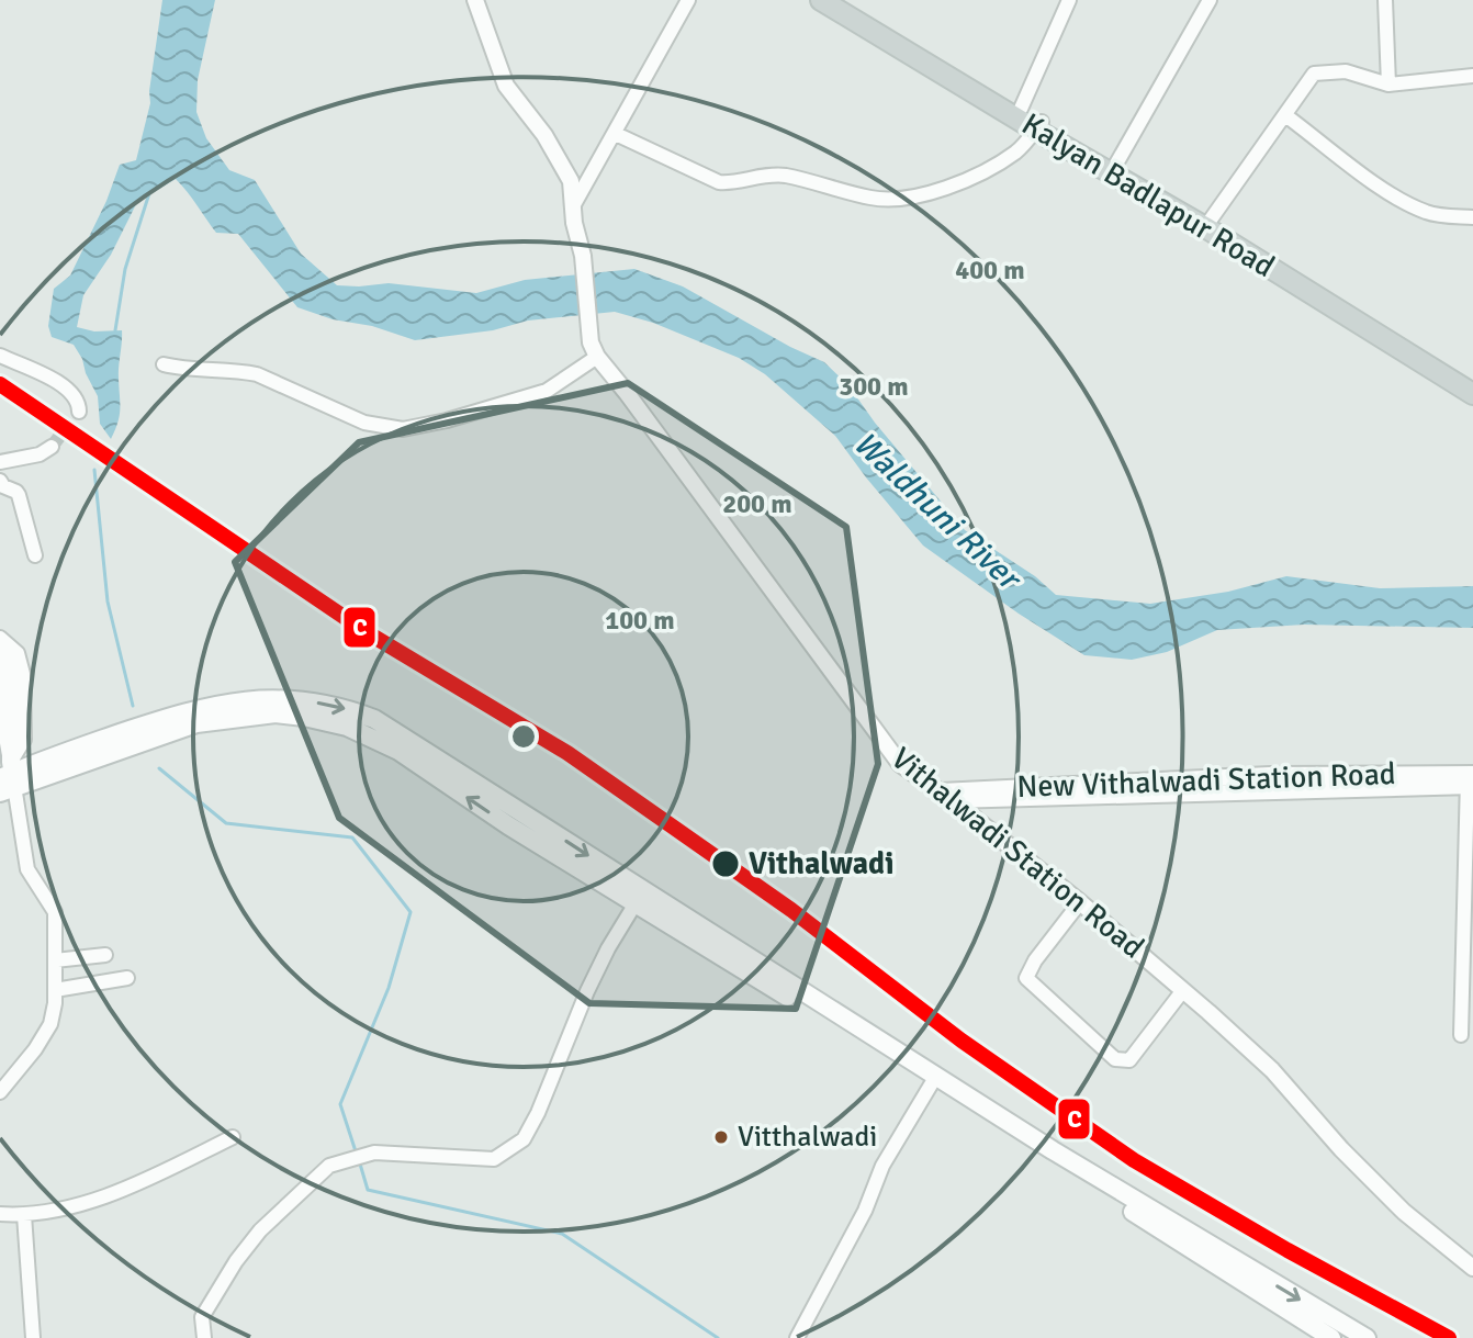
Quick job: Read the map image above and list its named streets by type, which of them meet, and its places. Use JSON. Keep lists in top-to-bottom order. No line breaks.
{"streets":{"main road":["Kalyan Badlapur Road"],"street":["New Vithalwadi Station Road","Vithalwadi Station Road"]},"crossings":[["New Vithalwadi Station Road","Vithalwadi Station Road"]],"water":["Waldhuni River"],"places":["Vithalwadi","Vitthalwadi"],"lines":["transit line C"],"rings":["400 m","300 m","200 m","100 m"]}
